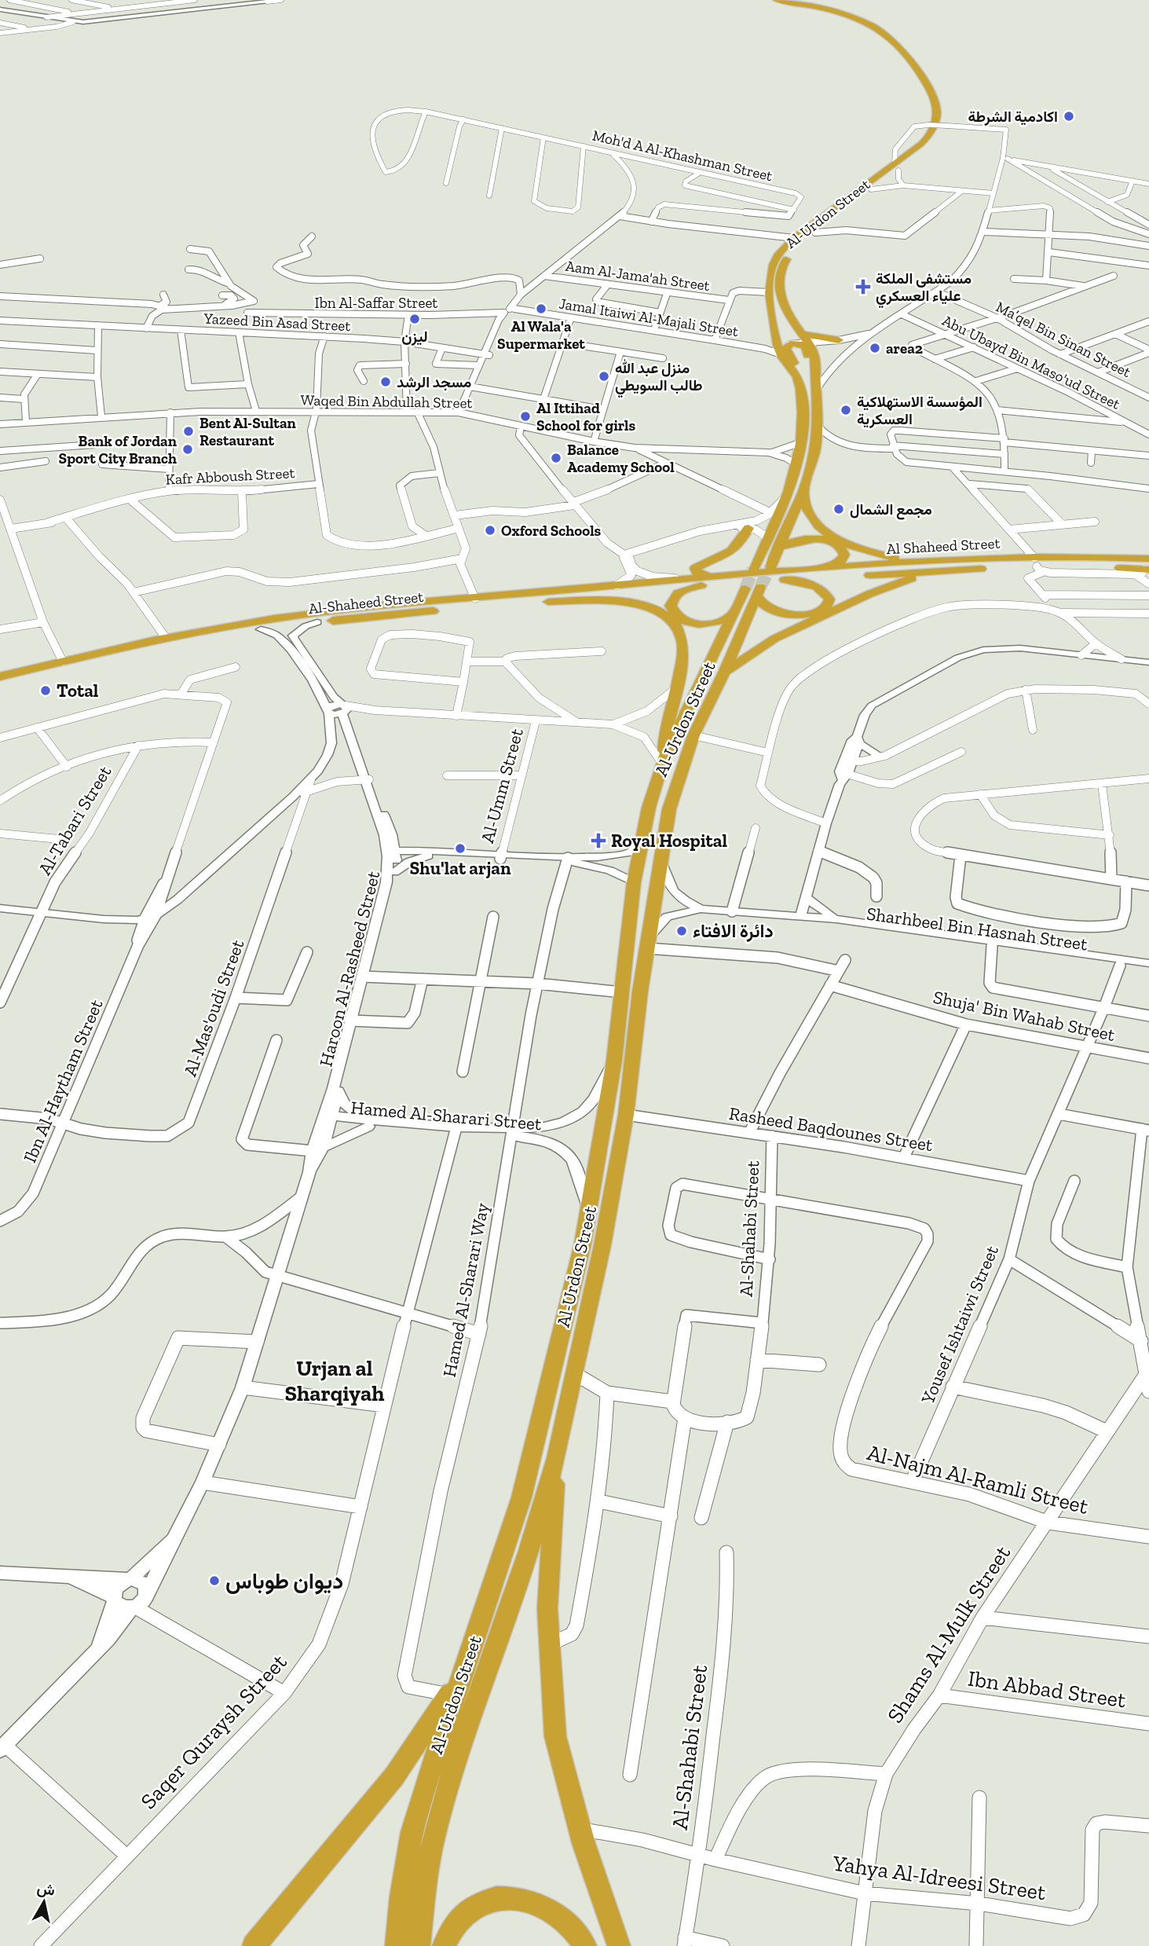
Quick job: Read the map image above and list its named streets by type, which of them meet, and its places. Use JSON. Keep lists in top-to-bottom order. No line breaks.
{"streets":{"highway":["Al-Urdon Street","Al Shaheed Street","Al-Shaheed Street"],"street":["Moh'd A Al-Khashman Street","Aam Al-Jama'ah Street","Ibn Al-Saffar Street","Jamal Itaiwi Al-Majali Street","Yazeed Bin Asad Street","Ma’qel Bin Sinan Street","Abu Ubayd Bin Maso'ud Street","Waqed Bin Abdullah Street","Kafr Abboush Street","Al-Umm Street","Al-Tabari Street","Sharhbeel Bin Hasnah Street","Haroon Al-Rasheed Street","Al-Mas'oudi Street","Shuja' Bin Wahab Street","Ibn Al-Haytham Street","Hamed Al-Sharari Street","Rasheed Baqdounes Street","Al-Shahabi Street","Hamed Al-Sharari Way","Yousef Ishtaiwi Street","Al-Najm Al-Ramli Street","Shams Al-Mulk Street","Ibn Abbad Street","Saqer Quraysh Street","Yahya Al-Idreesi Street"]},"crossings":[["Al-Urdon Street","Jamal Itaiwi Al-Majali Street"],["Al-Urdon Street","Waqed Bin Abdullah Street"],["Al-Urdon Street","Sharhbeel Bin Hasnah Street"],["Al-Urdon Street","Hamed Al-Sharari Street"],["Al-Urdon Street","Rasheed Baqdounes Street"],["Ibn Al-Saffar Street","Jamal Itaiwi Al-Majali Street"],["Al Shaheed Street","Al-Shaheed Street"],["Sharhbeel Bin Hasnah Street","Yousef Ishtaiwi Street"],["Haroon Al-Rasheed Street","Hamed Al-Sharari Street"],["Al-Mas'oudi Street","Ibn Al-Haytham Street"],["Shuja' Bin Wahab Street","Yousef Ishtaiwi Street"],["Hamed Al-Sharari Street","Hamed Al-Sharari Way"],["Hamed Al-Sharari Street","Saqer Quraysh Street"],["Rasheed Baqdounes Street","Al-Shahabi Street"],["Rasheed Baqdounes Street","Yousef Ishtaiwi Street"],["Al-Shahabi Street","Al-Najm Al-Ramli Street"],["Al-Shahabi Street","Yahya Al-Idreesi Street"],["Yousef Ishtaiwi Street","Al-Najm Al-Ramli Street"],["Al-Najm Al-Ramli Street","Shams Al-Mulk Street"],["Shams Al-Mulk Street","Ibn Abbad Street"],["Shams Al-Mulk Street","Yahya Al-Idreesi Street"]],"districts":["Urjan al Sharqiyah"],"places":{"other":["اكادمية الشرطة","Al Wala'a Supermarket","ليزن","area2","منزل عبد الله طالب السويطي","مسجد الرشد","المؤسسة الاستهلاكية العسكرية","Al Ittihad School for girls","Bent Al-Sultan Restaurant","Bank of Jordan Sport City Branch","Balance Academy School","مجمع الشمال","Oxford Schools","Total","Shu'lat arjan","دائرة الافتاء","ديوان طوباس"],"health":["مستشفى الملكة علياء العسكري","Royal Hospital"]},"north":"top"}
